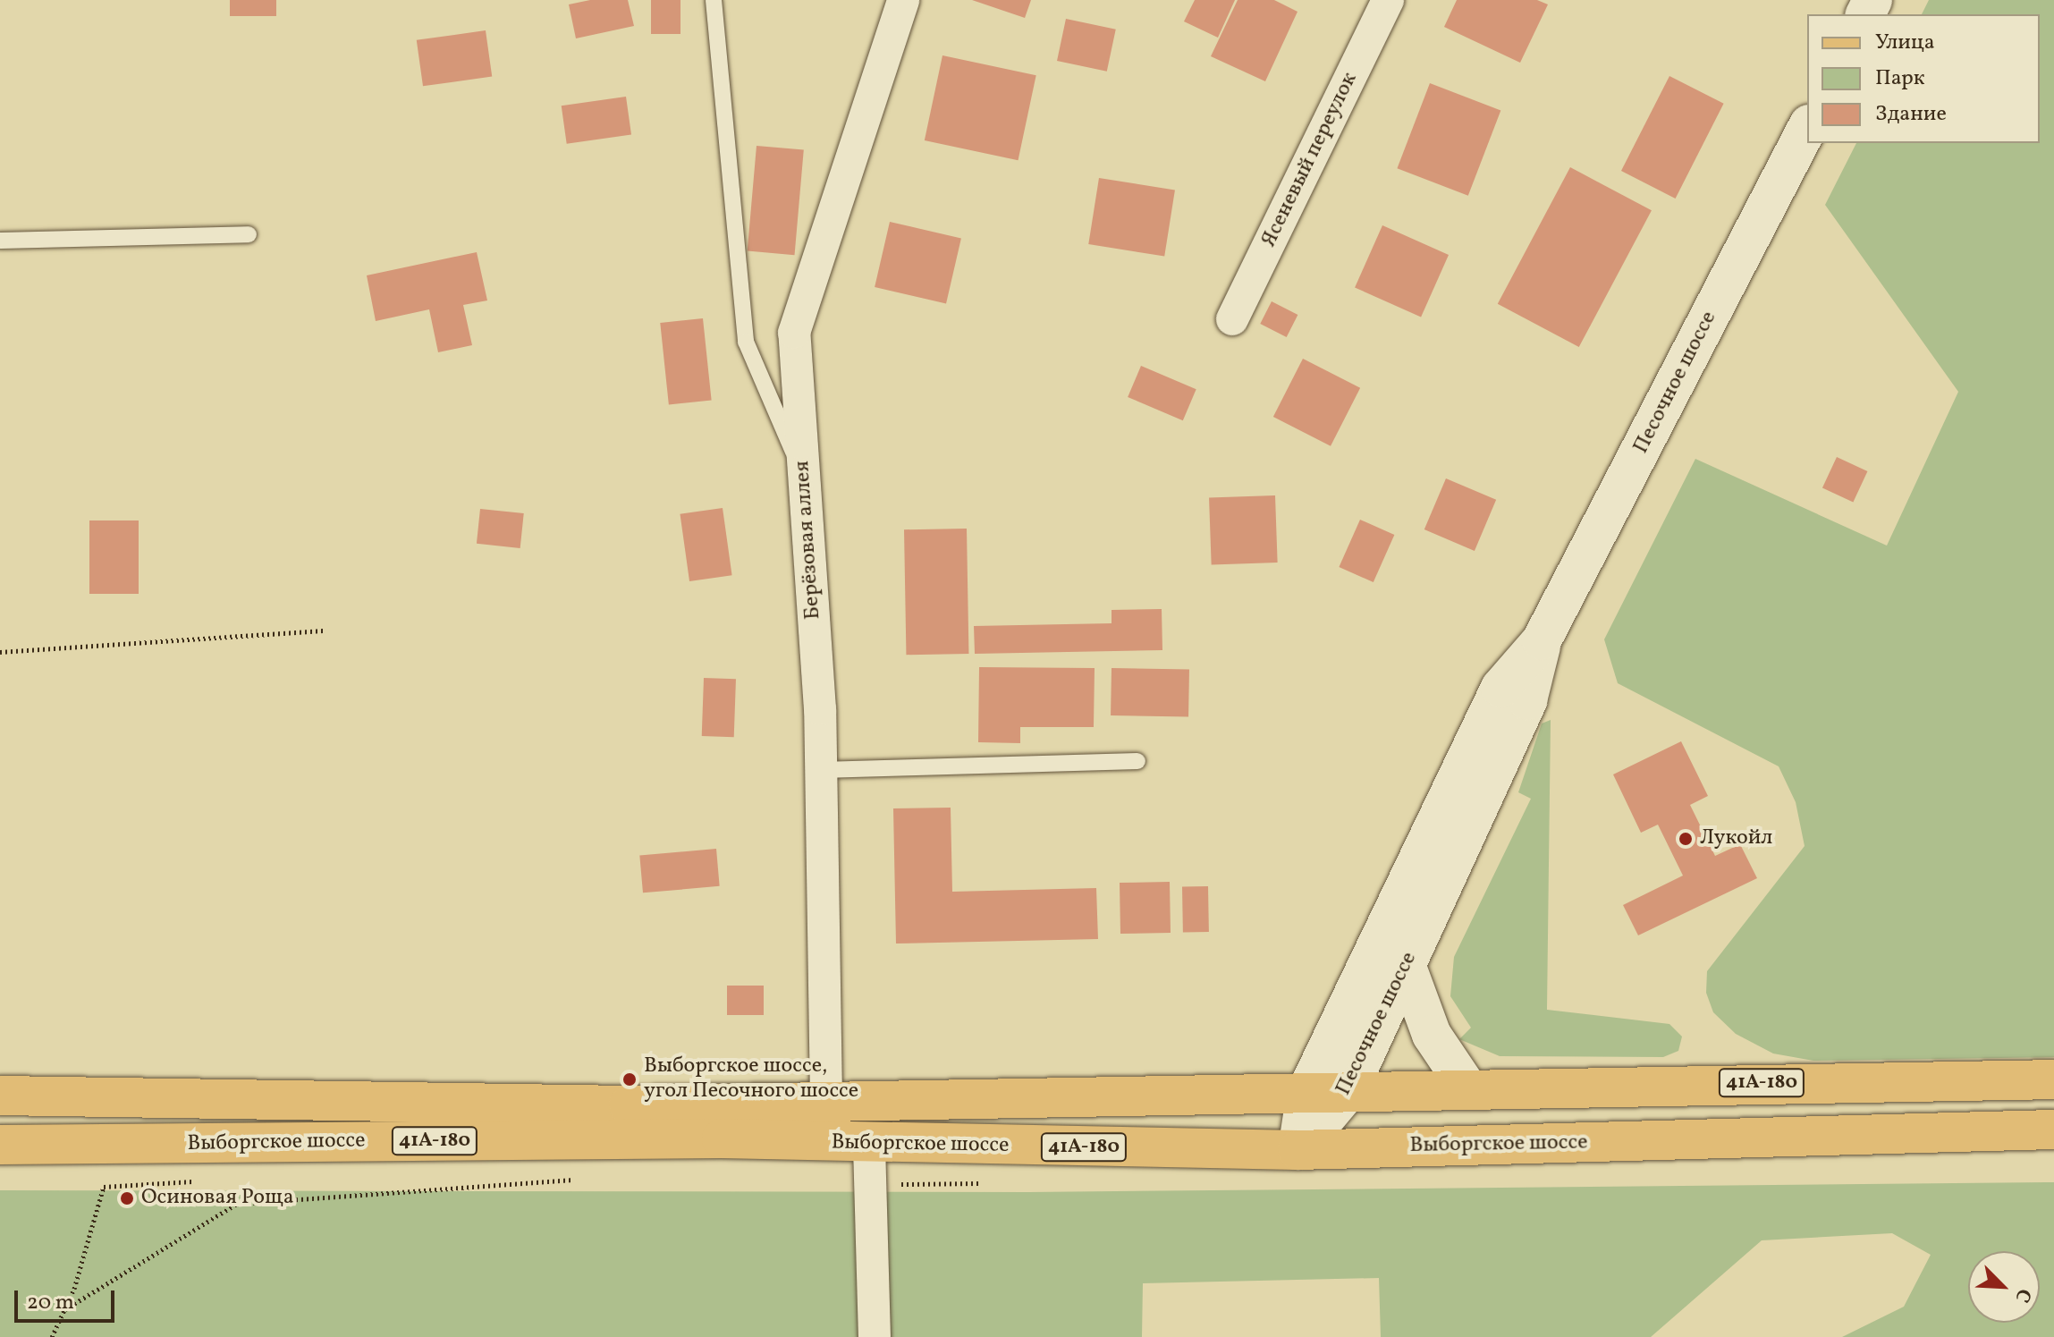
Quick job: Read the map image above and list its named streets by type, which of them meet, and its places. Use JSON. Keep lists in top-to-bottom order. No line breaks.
{"streets":{"main road":["Песочное шоссе","41А-180","Выборгское шоссе"],"street":["Ясеневый переулок","Берёзовая аллея"]},"crossings":[["Песочное шоссе","Выборгское шоссе"],["Берёзовая аллея","Выборгское шоссе"]],"places":["Лукойл","Выборгское шоссе, угол Песочного шоссе","Осиновая Роща"],"legend":["Улица","Парк","Здание"],"scale_bar":"20 m","north":"bottom right"}
